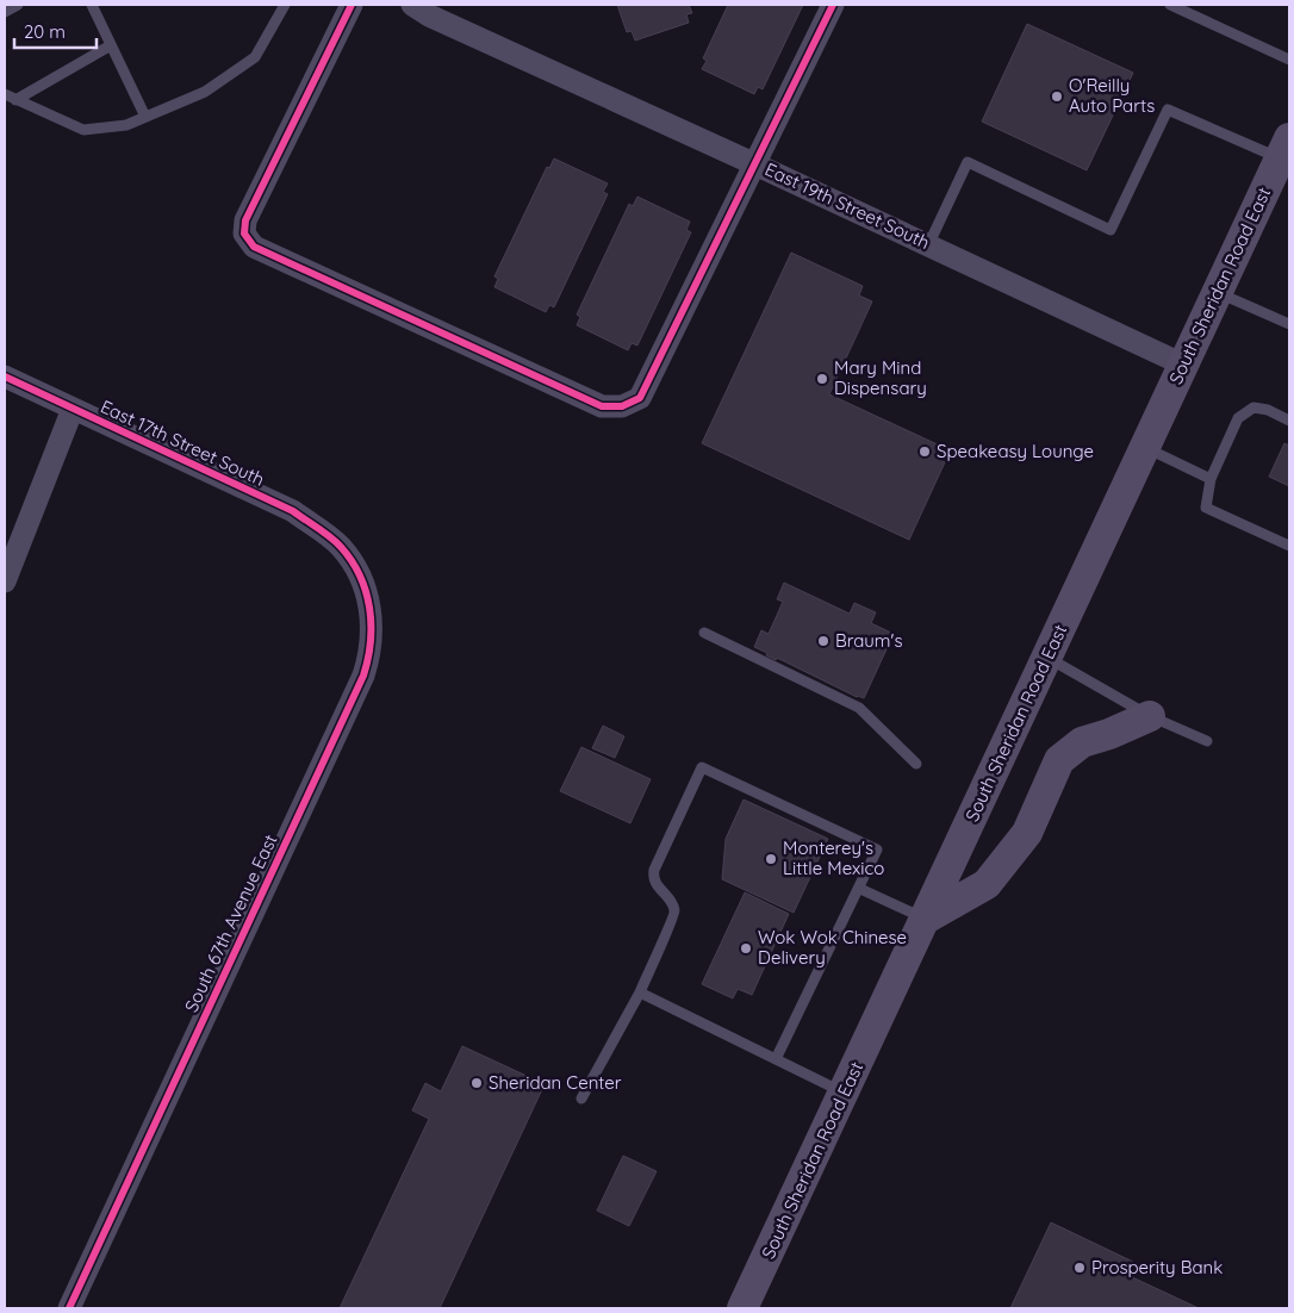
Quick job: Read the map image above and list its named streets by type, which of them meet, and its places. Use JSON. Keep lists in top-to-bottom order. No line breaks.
{"streets":{"main road":["South Sheridan Road East"],"street":["East 19th Street South","East 17th Street South","South 67th Avenue East"]},"crossings":[["East 19th Street South","South Sheridan Road East"],["East 17th Street South","South 67th Avenue East"]],"places":["O'Reilly Auto Parts","Mary Mind Dispensary","Speakeasy Lounge","Braum's","Monterey's Little Mexico","Wok Wok Chinese Delivery","Sheridan Center","Prosperity Bank"],"scale_bar":"20 m"}
